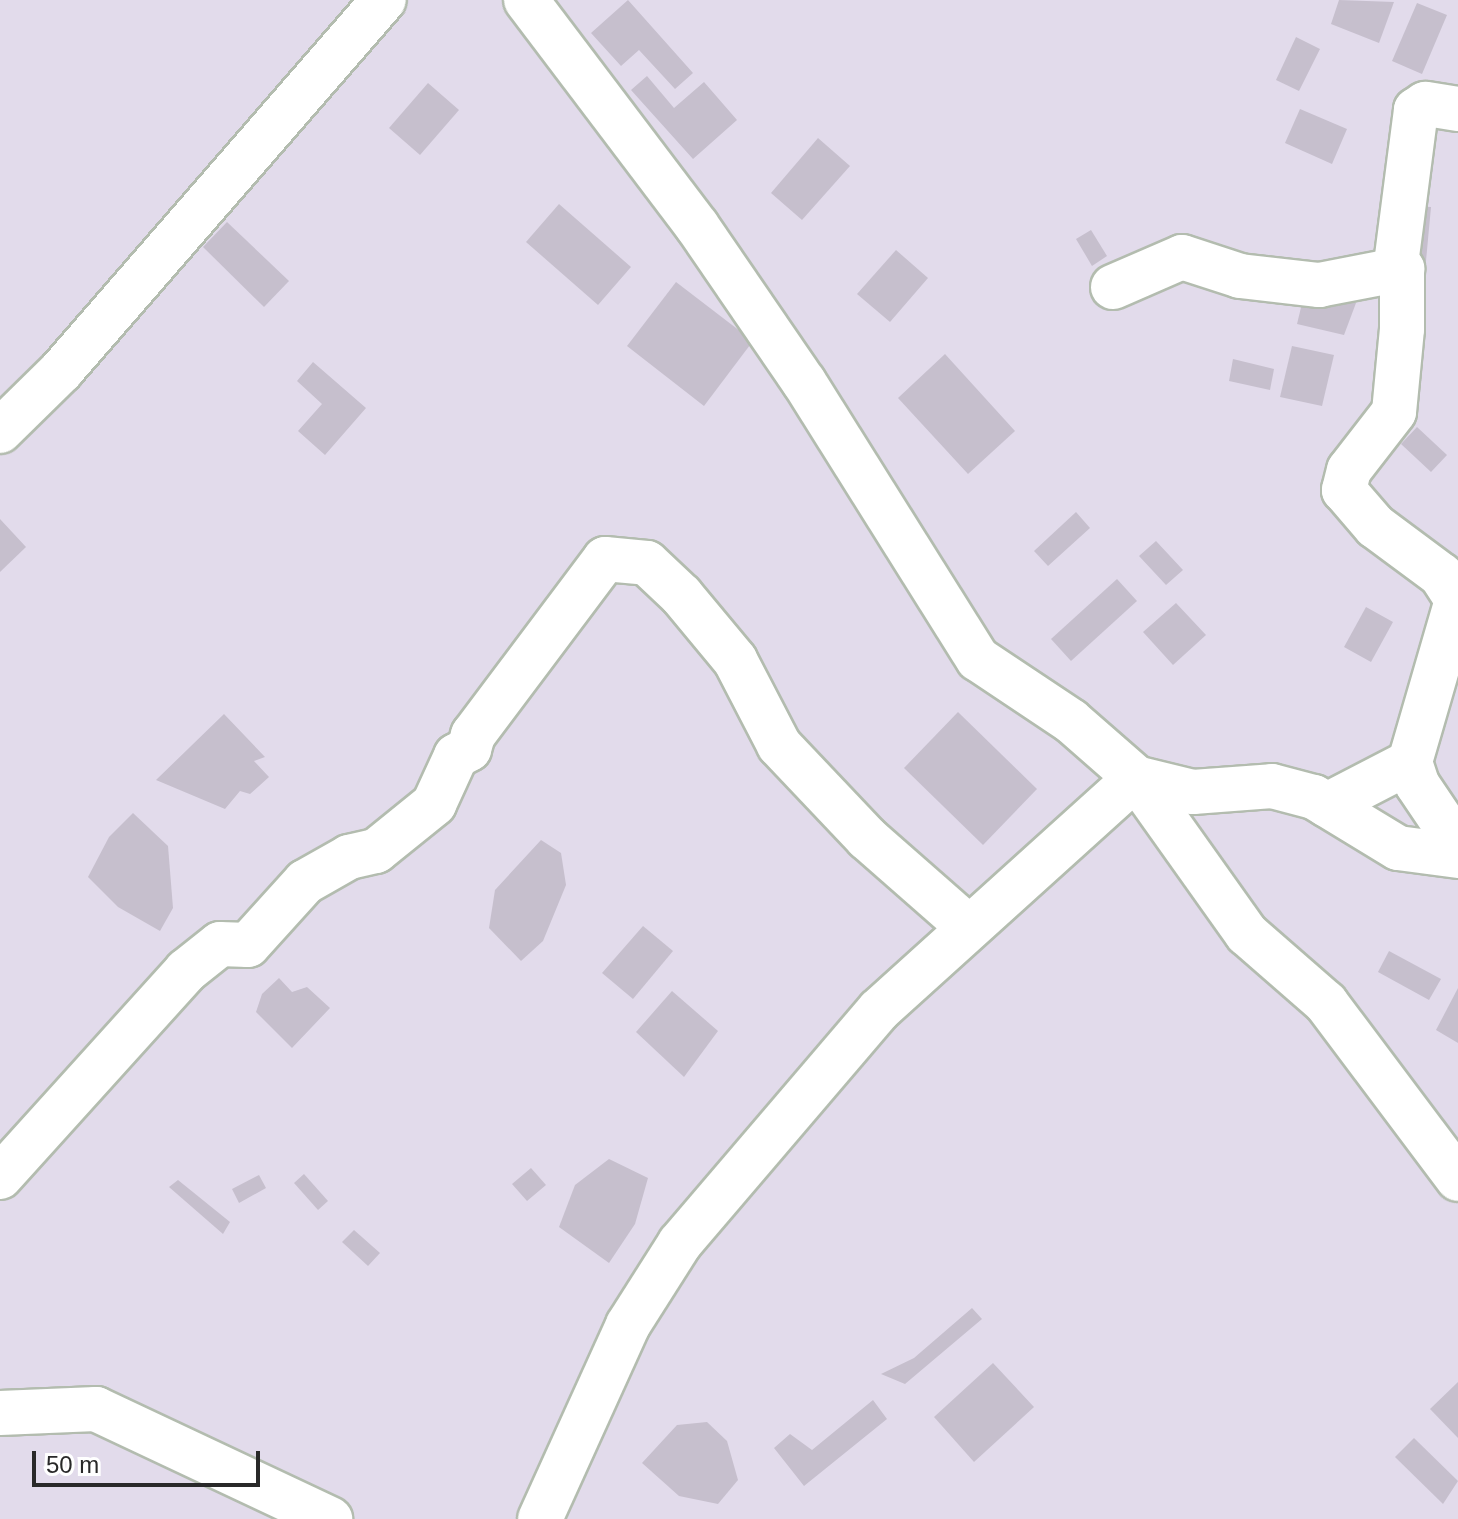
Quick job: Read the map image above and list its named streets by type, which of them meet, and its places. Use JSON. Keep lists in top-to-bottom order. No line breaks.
{"scale_bar":"50 m"}
